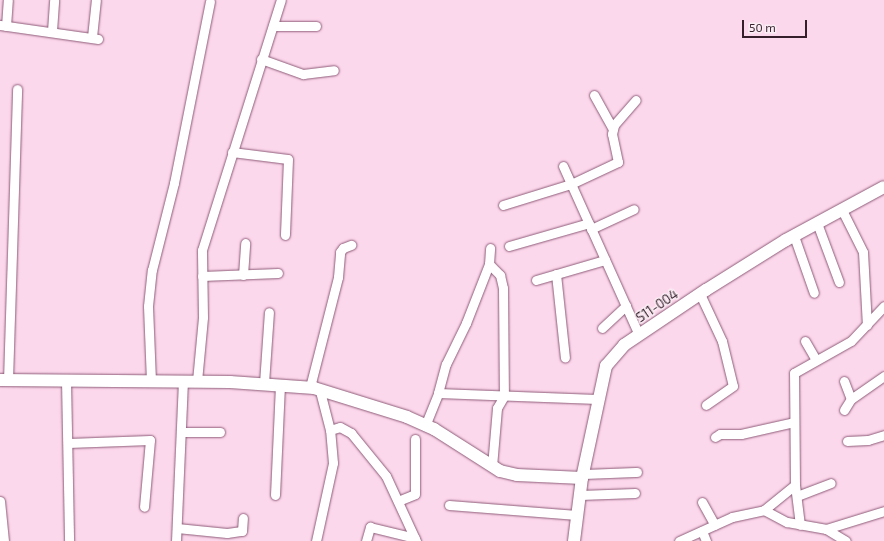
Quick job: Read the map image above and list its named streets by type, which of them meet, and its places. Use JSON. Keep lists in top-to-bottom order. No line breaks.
{"streets":{"street":["S11-004"]},"scale_bar":"50 m"}
